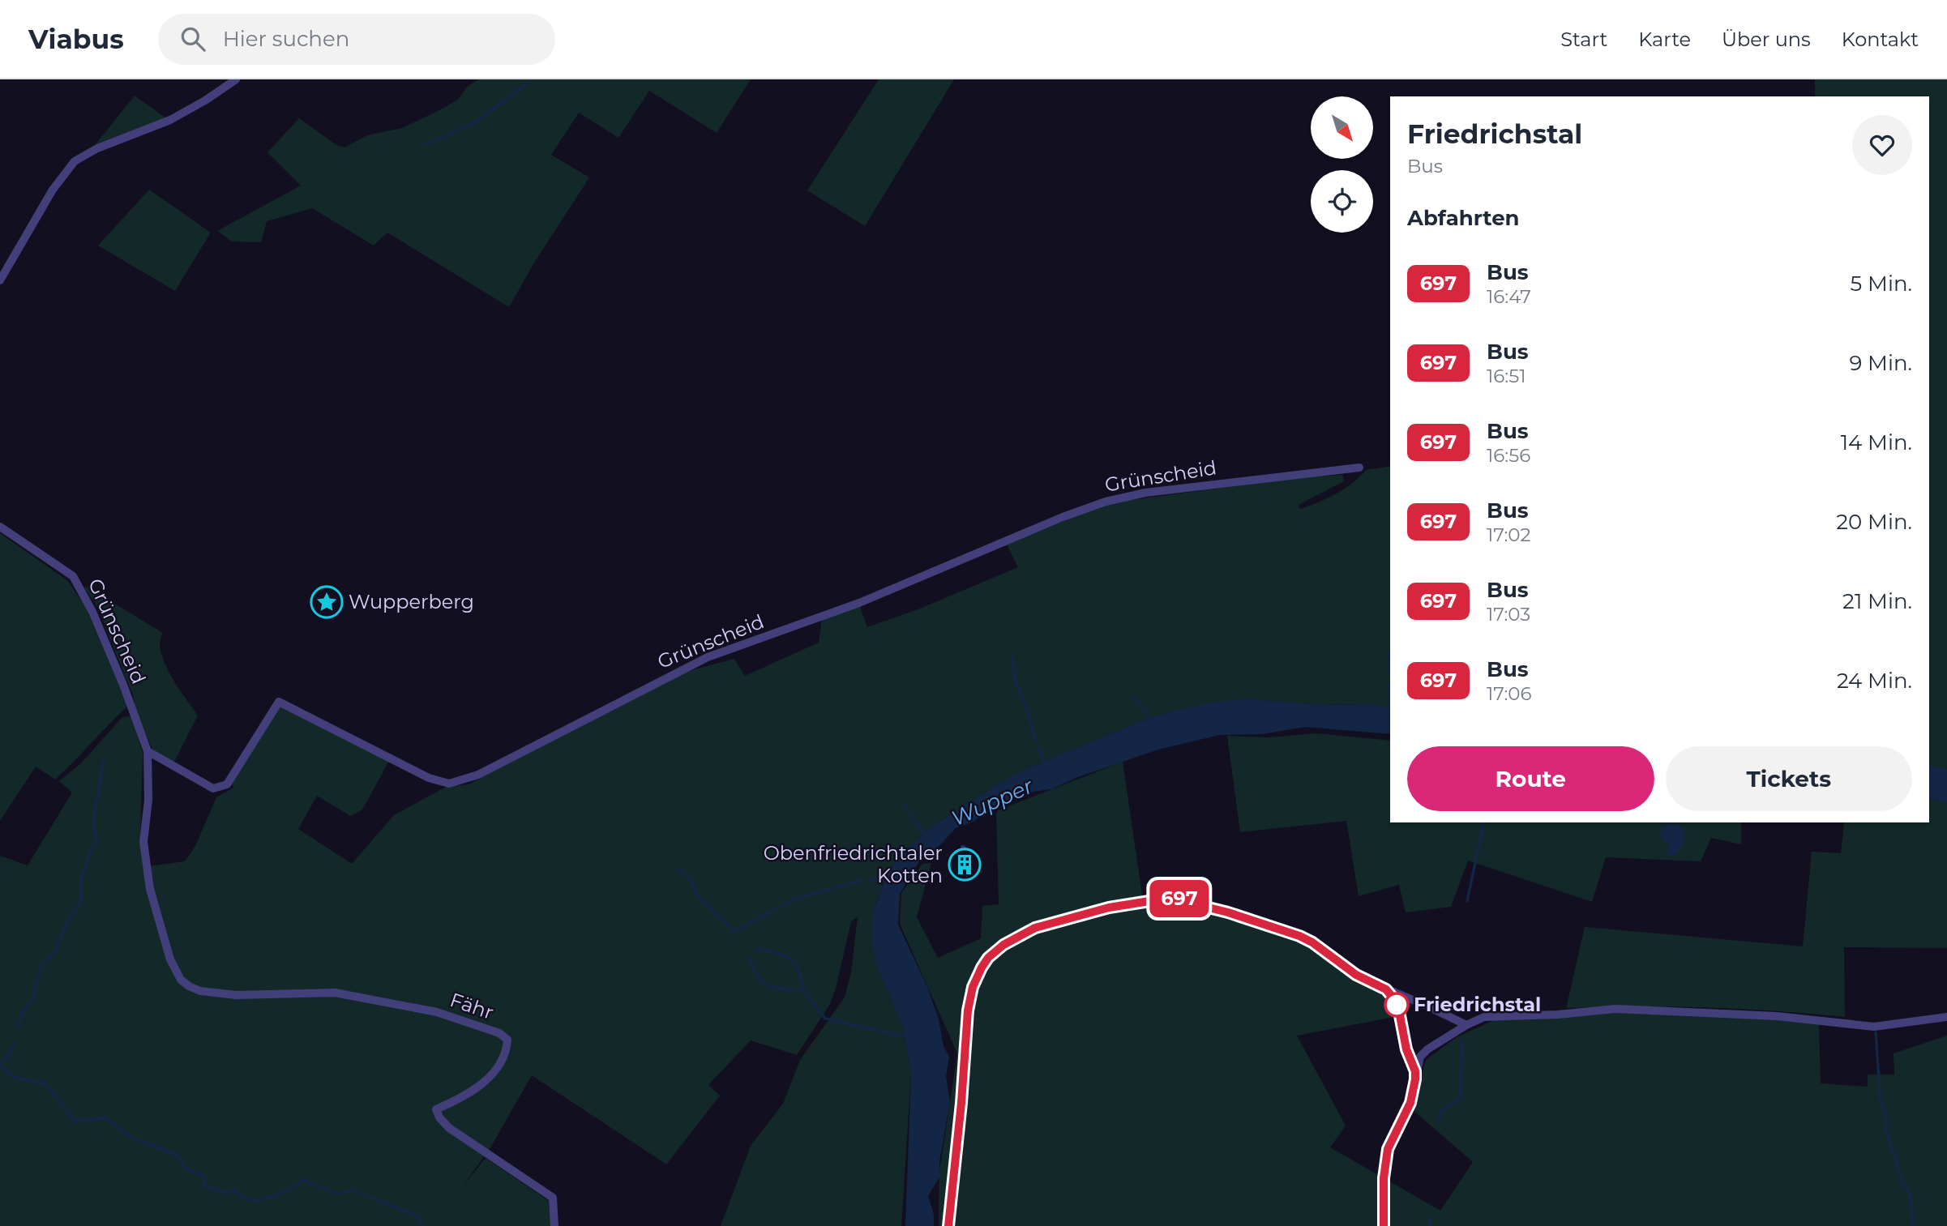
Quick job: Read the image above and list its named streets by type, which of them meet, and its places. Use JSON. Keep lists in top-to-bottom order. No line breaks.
{"streets":{"street":["Grünscheid","Fähr"]},"crossings":[["Grünscheid","Fähr"]],"water":["Wupper"],"places":{"place":["Wupperberg"],"building":["Obenfriedrichtaler Kotten"],"other":["Friedrichstal"]},"lines":["bus line 697"],"north":"bottom right","page":{"header":"Viabus","search":"Hier suchen","nav":["Start","Karte","Über uns","Kontakt"],"on_map":"697","heading":[["Friedrichstal","Bus"],"Abfahrten"],"list":[{"mark":"697","name":"Bus","note":"16:47","value":"5 Min."},{"mark":"697","name":"Bus","note":"16:51","value":"9 Min."},{"mark":"697","name":"Bus","note":"16:56","value":"14 Min."},{"mark":"697","name":"Bus","note":"17:02","value":"20 Min."},{"mark":"697","name":"Bus","note":"17:03","value":"21 Min."},{"mark":"697","name":"Bus","note":"17:06","value":"24 Min."}],"buttons":["Route","Tickets"]}}
